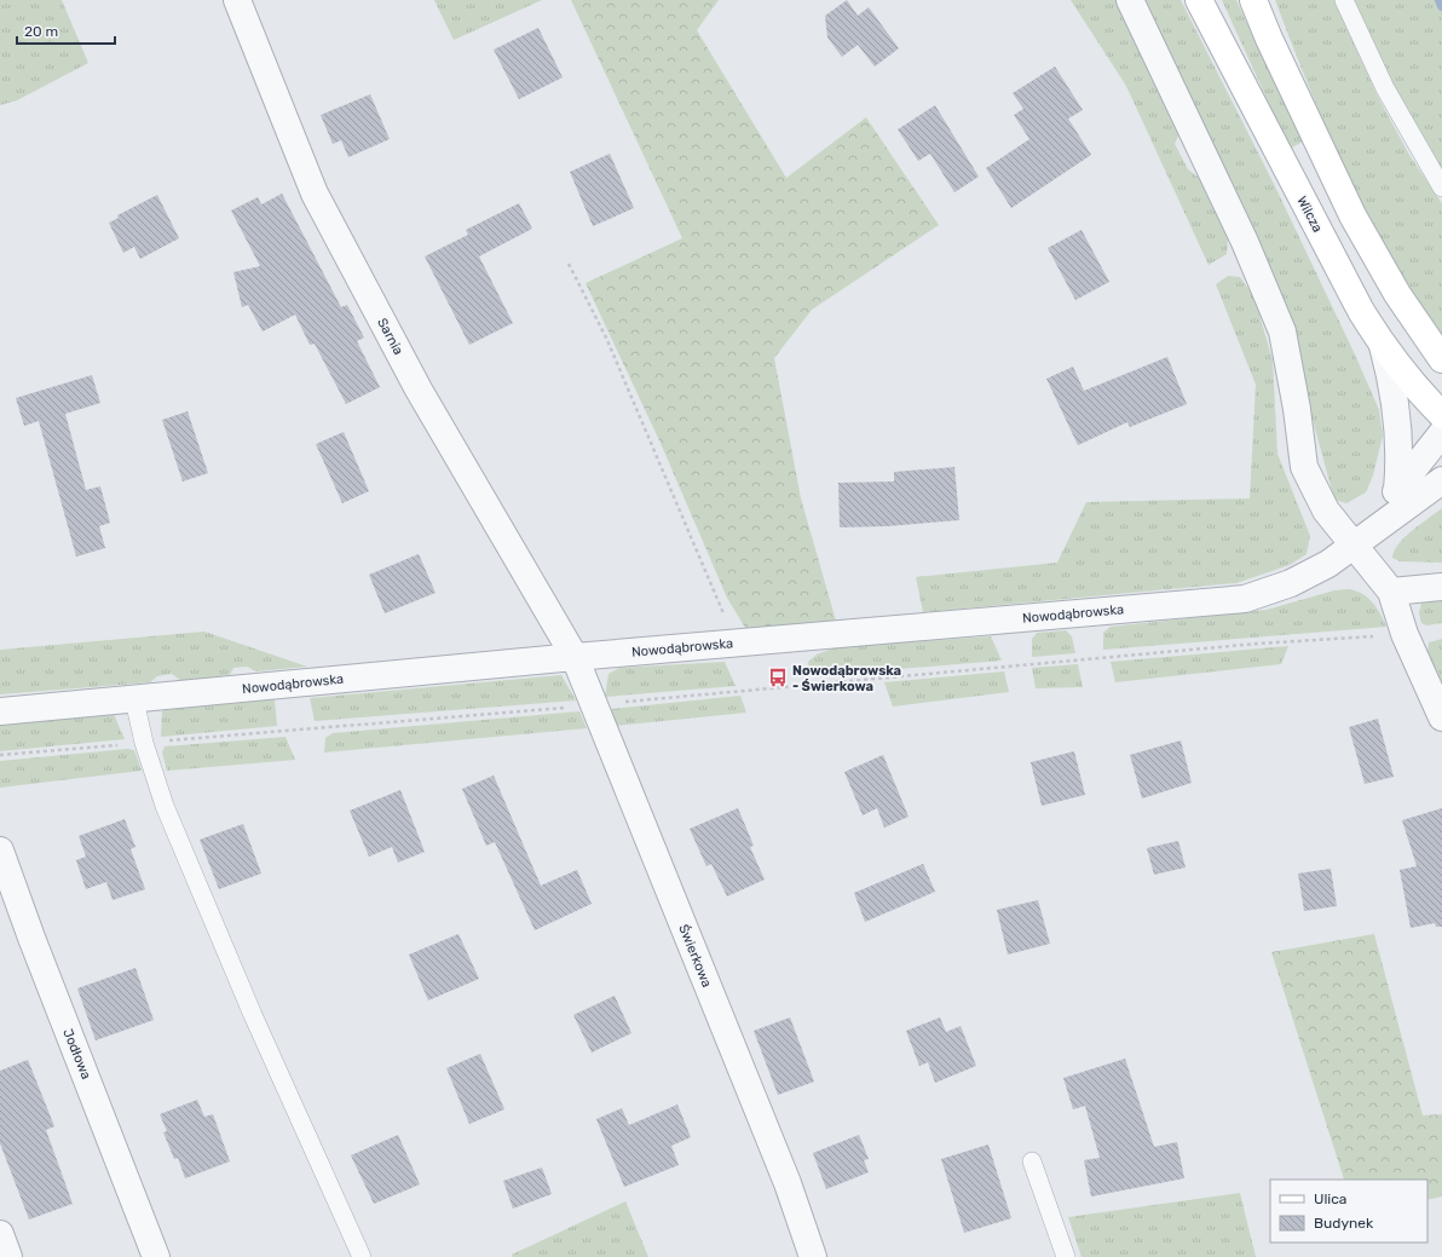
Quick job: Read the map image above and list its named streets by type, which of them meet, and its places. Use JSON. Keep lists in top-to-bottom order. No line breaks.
{"streets":{"street":["Wilcza","Sarnia","Nowodąbrowska","Świerkowa","Jodłowa"]},"crossings":[["Sarnia","Nowodąbrowska"],["Sarnia","Świerkowa"],["Nowodąbrowska","Świerkowa"]],"places":{"bus stop":["Nowodąbrowska - Świerkowa"]},"legend":["Ulica","Budynek"],"scale_bar":"20 m"}
